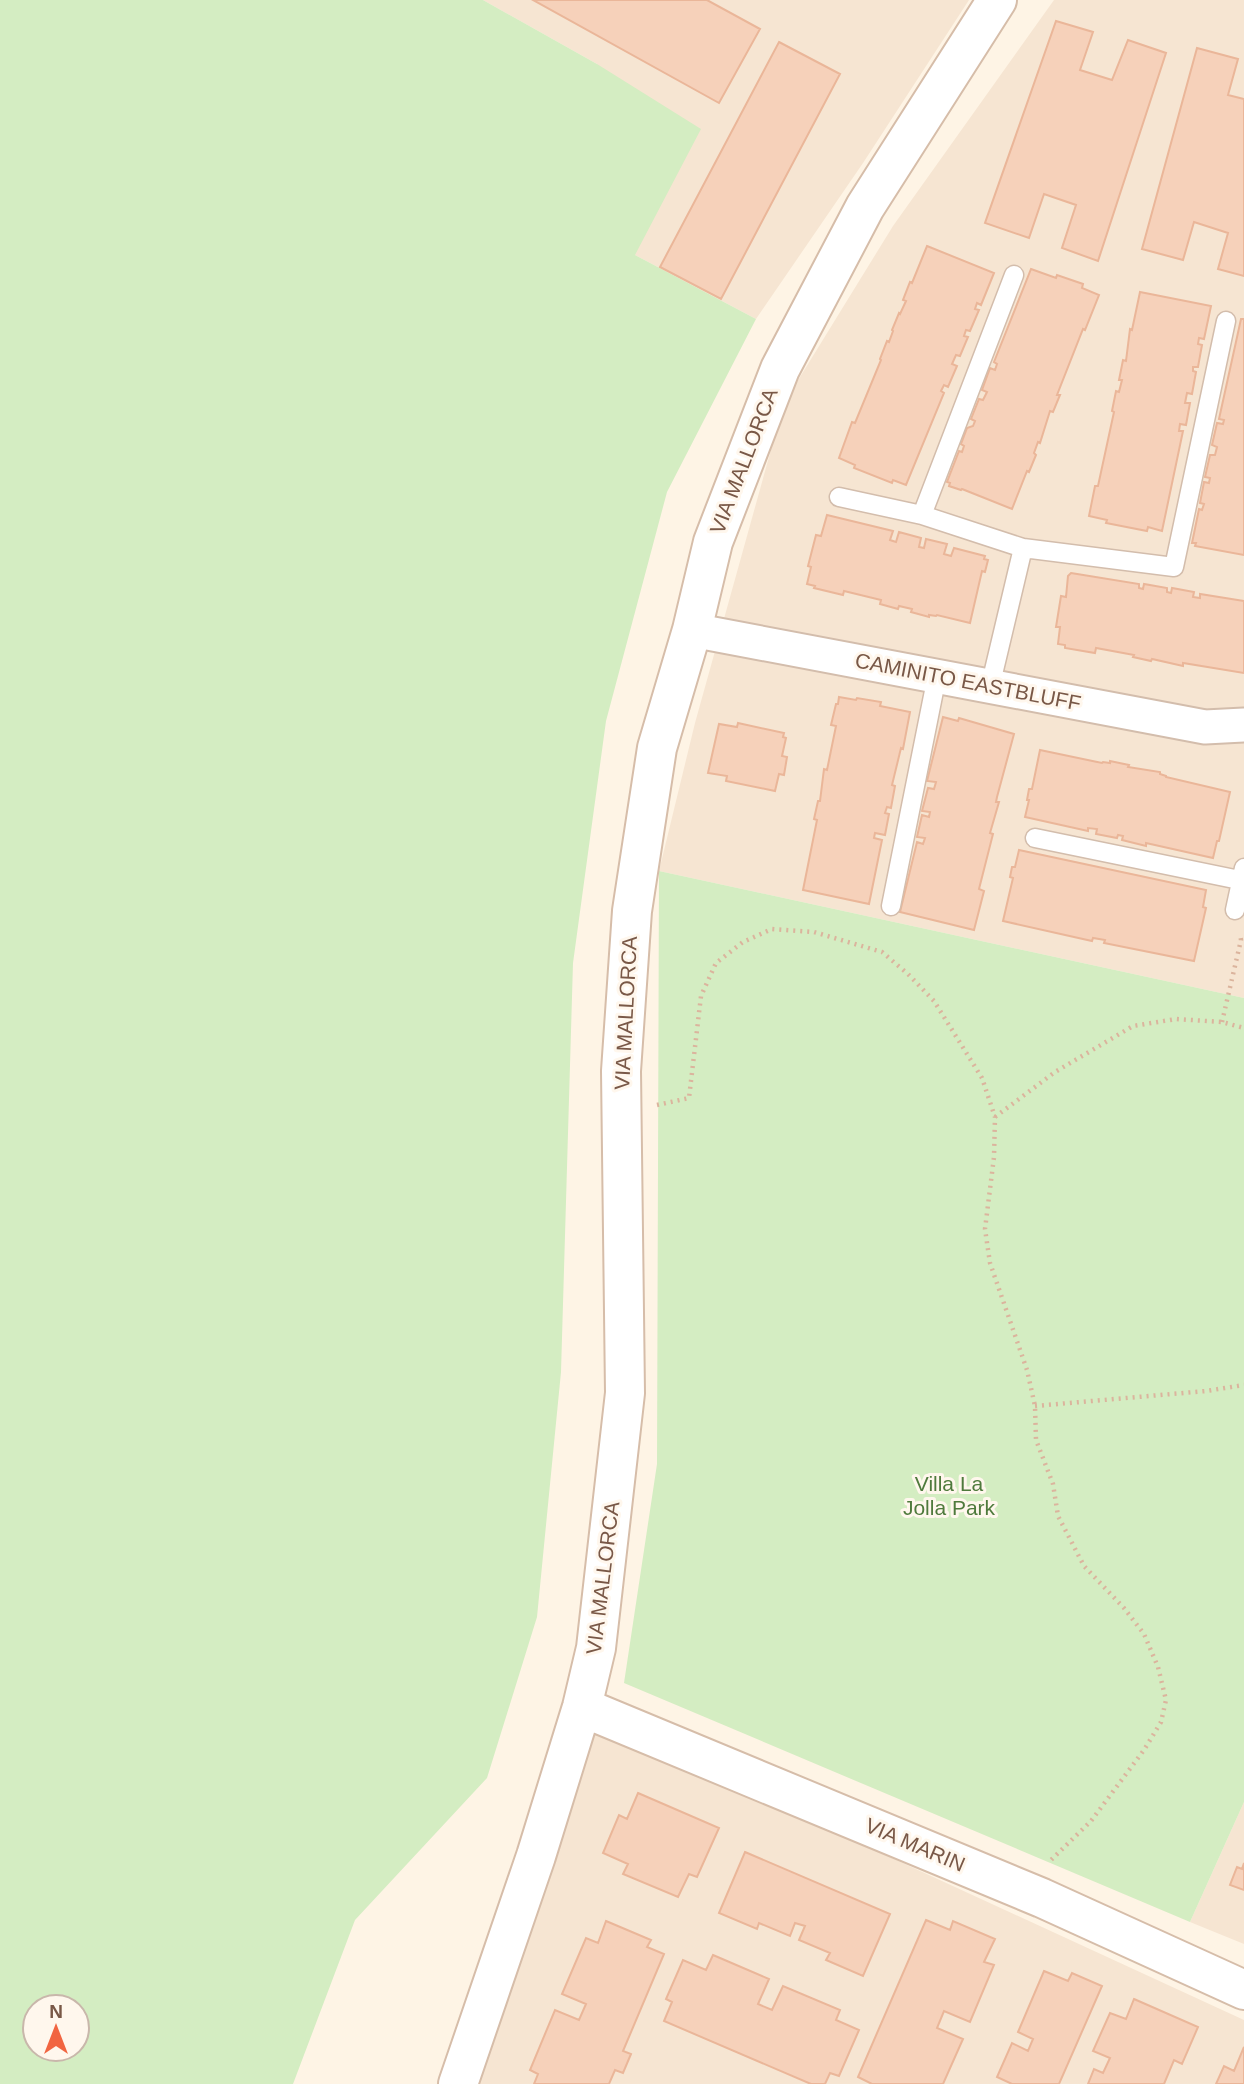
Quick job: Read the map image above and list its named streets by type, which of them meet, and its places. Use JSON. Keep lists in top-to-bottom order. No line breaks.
{"streets":{"street":["VIA MALLORCA","CAMINITO EASTBLUFF","VIA MARIN"]},"crossings":[["VIA MALLORCA","CAMINITO EASTBLUFF"],["VIA MALLORCA","VIA MARIN"]],"parks":["Villa La Jolla Park"],"north":"top"}
